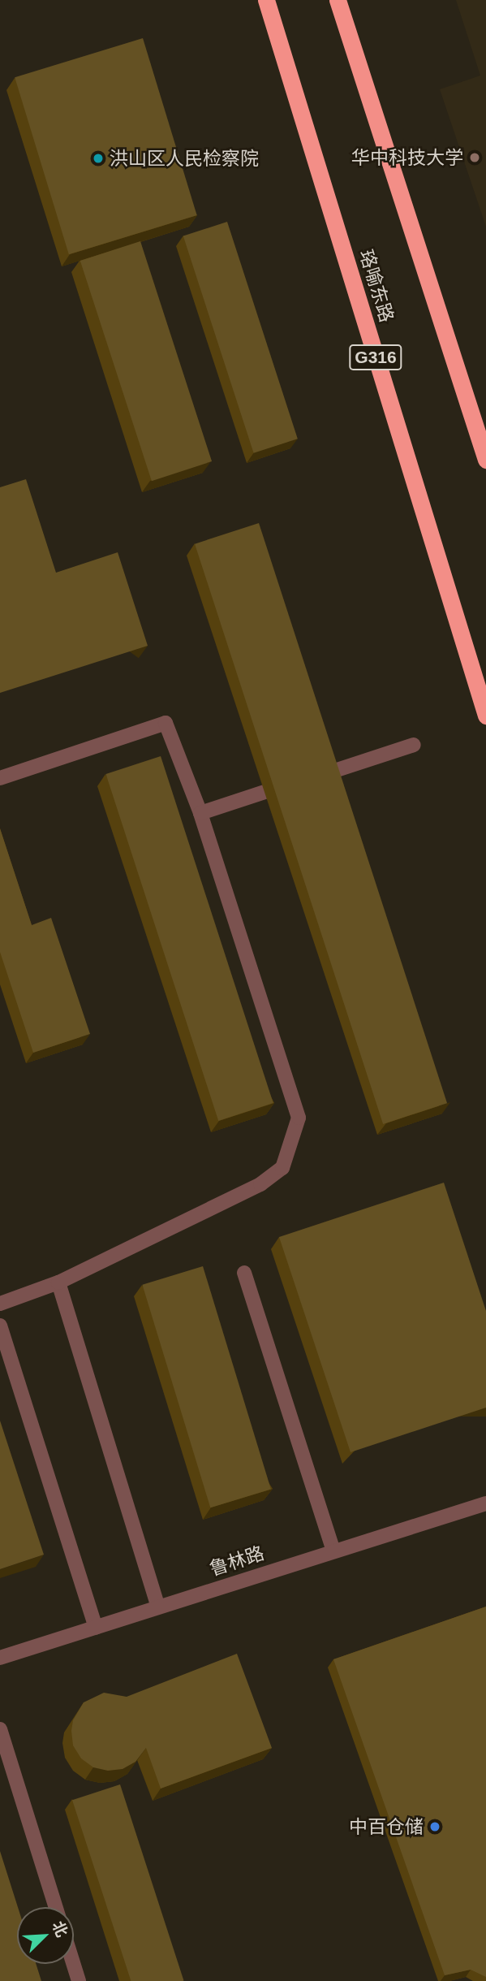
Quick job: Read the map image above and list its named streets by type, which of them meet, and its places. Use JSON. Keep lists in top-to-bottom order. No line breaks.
{"streets":{"highway":["珞喻东路","G316"],"street":["鲁林路"]},"places":["华中科技大学","洪山区人民检察院","中百仓储"],"north":"top right"}
